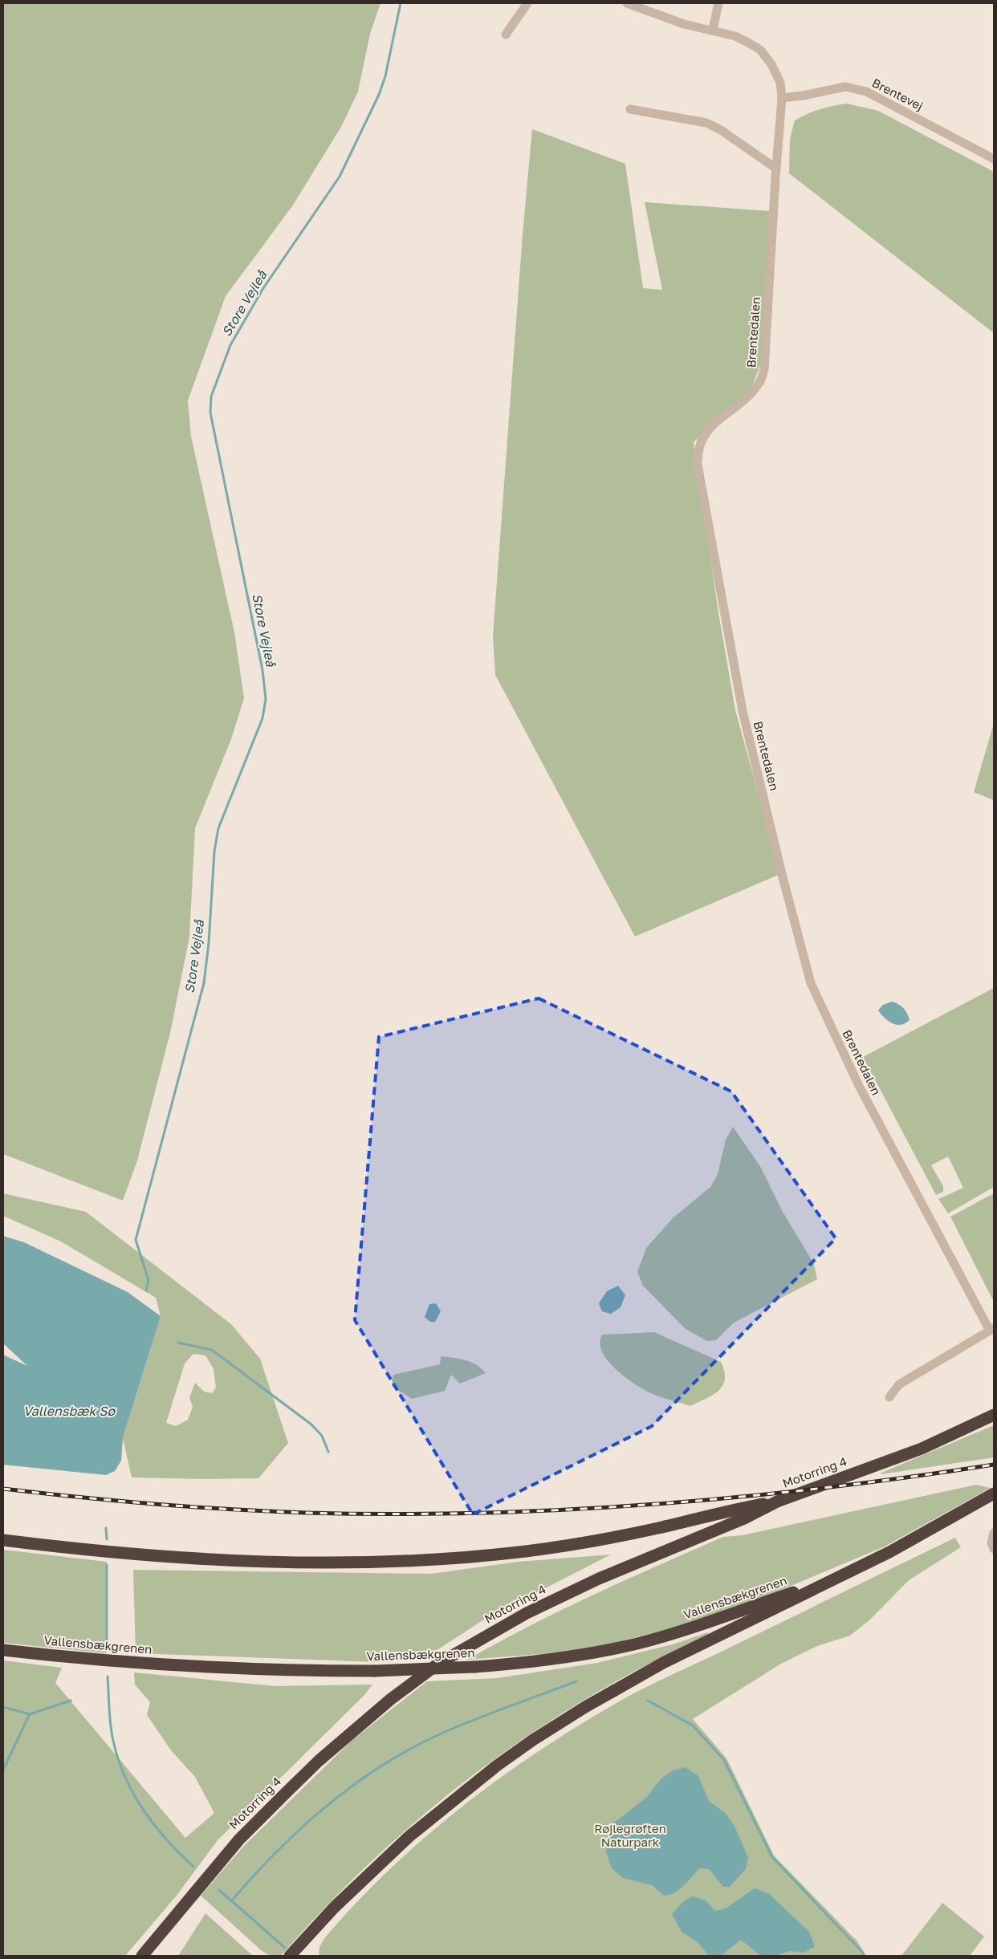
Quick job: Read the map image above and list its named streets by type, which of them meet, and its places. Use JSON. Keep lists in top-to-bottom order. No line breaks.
{"streets":{"highway":["Motorring 4","Vallensbækgrenen"],"street":["Brentevej","Brentedalen"]},"crossings":[["Brentevej","Brentedalen"]],"water":["Store Vejleå","Vallensbæk Sø"],"parks":["Røjlegrøften Naturpark"]}
